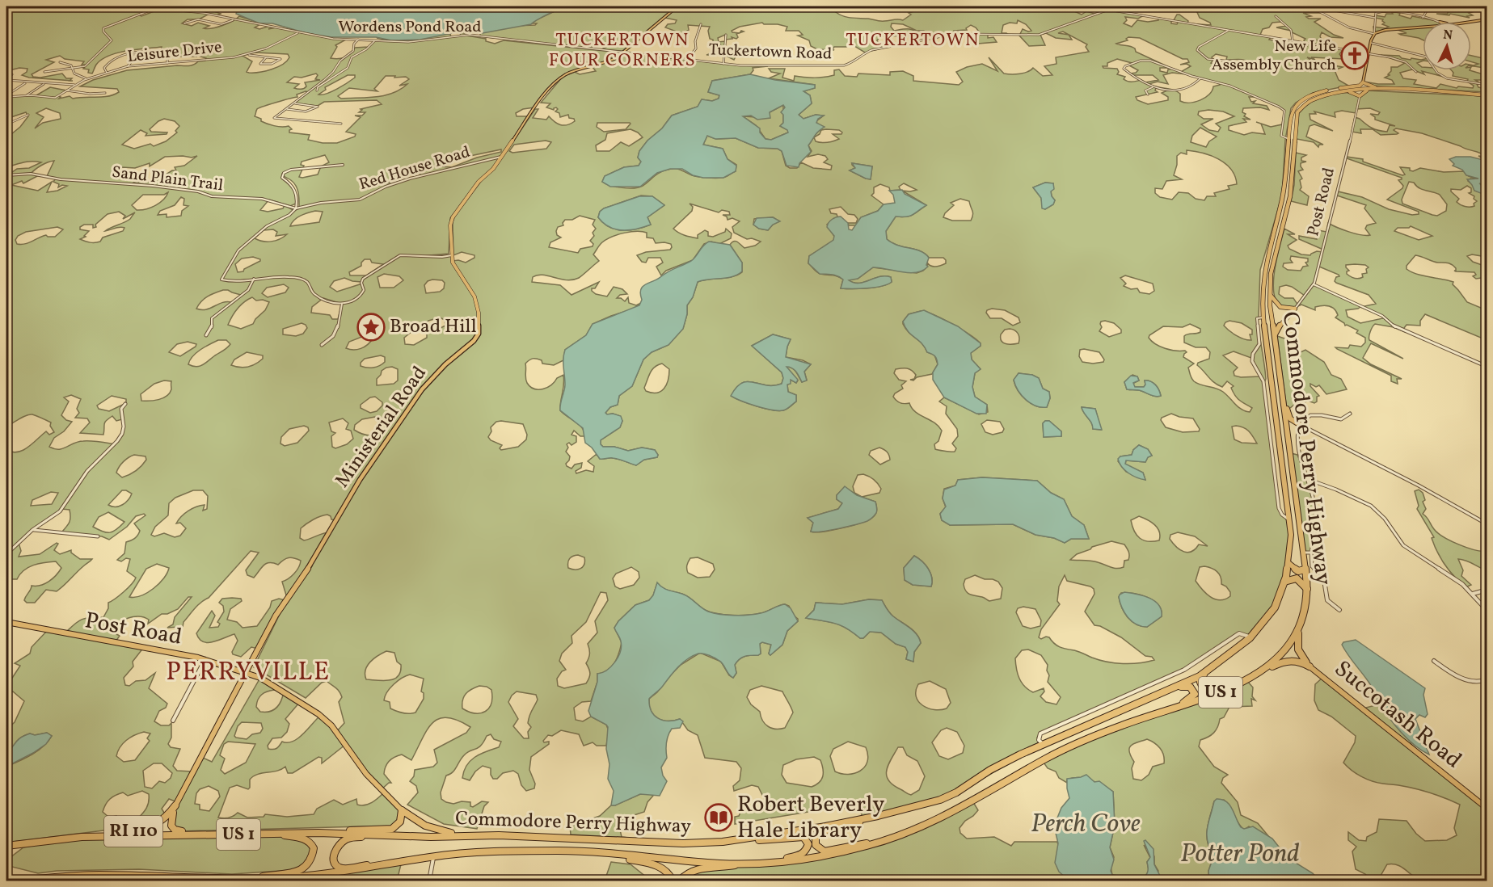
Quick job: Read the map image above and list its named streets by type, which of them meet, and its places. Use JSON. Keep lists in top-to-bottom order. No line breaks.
{"streets":{"highway":["Commodore Perry Highway","US 1","RI 110"],"main road":["Post Road","Ministerial Road","Succotash Road"],"street":["Wordens Pond Road","Leisure Drive","Tuckertown Road","Red House Road","Sand Plain Trail"]},"crossings":[["Wordens Pond Road","Leisure Drive"],["Wordens Pond Road","Tuckertown Road"],["Wordens Pond Road","Ministerial Road"],["Tuckertown Road","Ministerial Road"],["Red House Road","Sand Plain Trail"],["Red House Road","Ministerial Road"],["Post Road","Ministerial Road"],["Ministerial Road","RI 110"],["Commodore Perry Highway","RI 110"]],"districts":["TUCKERTOWN FOUR CORNERS","TUCKERTOWN","PERRYVILLE"],"water":["Perch Cove","Potter Pond"],"places":{"church":["New Life Assembly Church"],"place":["Broad Hill"],"library":["Robert Beverly Hale Library"]},"north":"top"}
